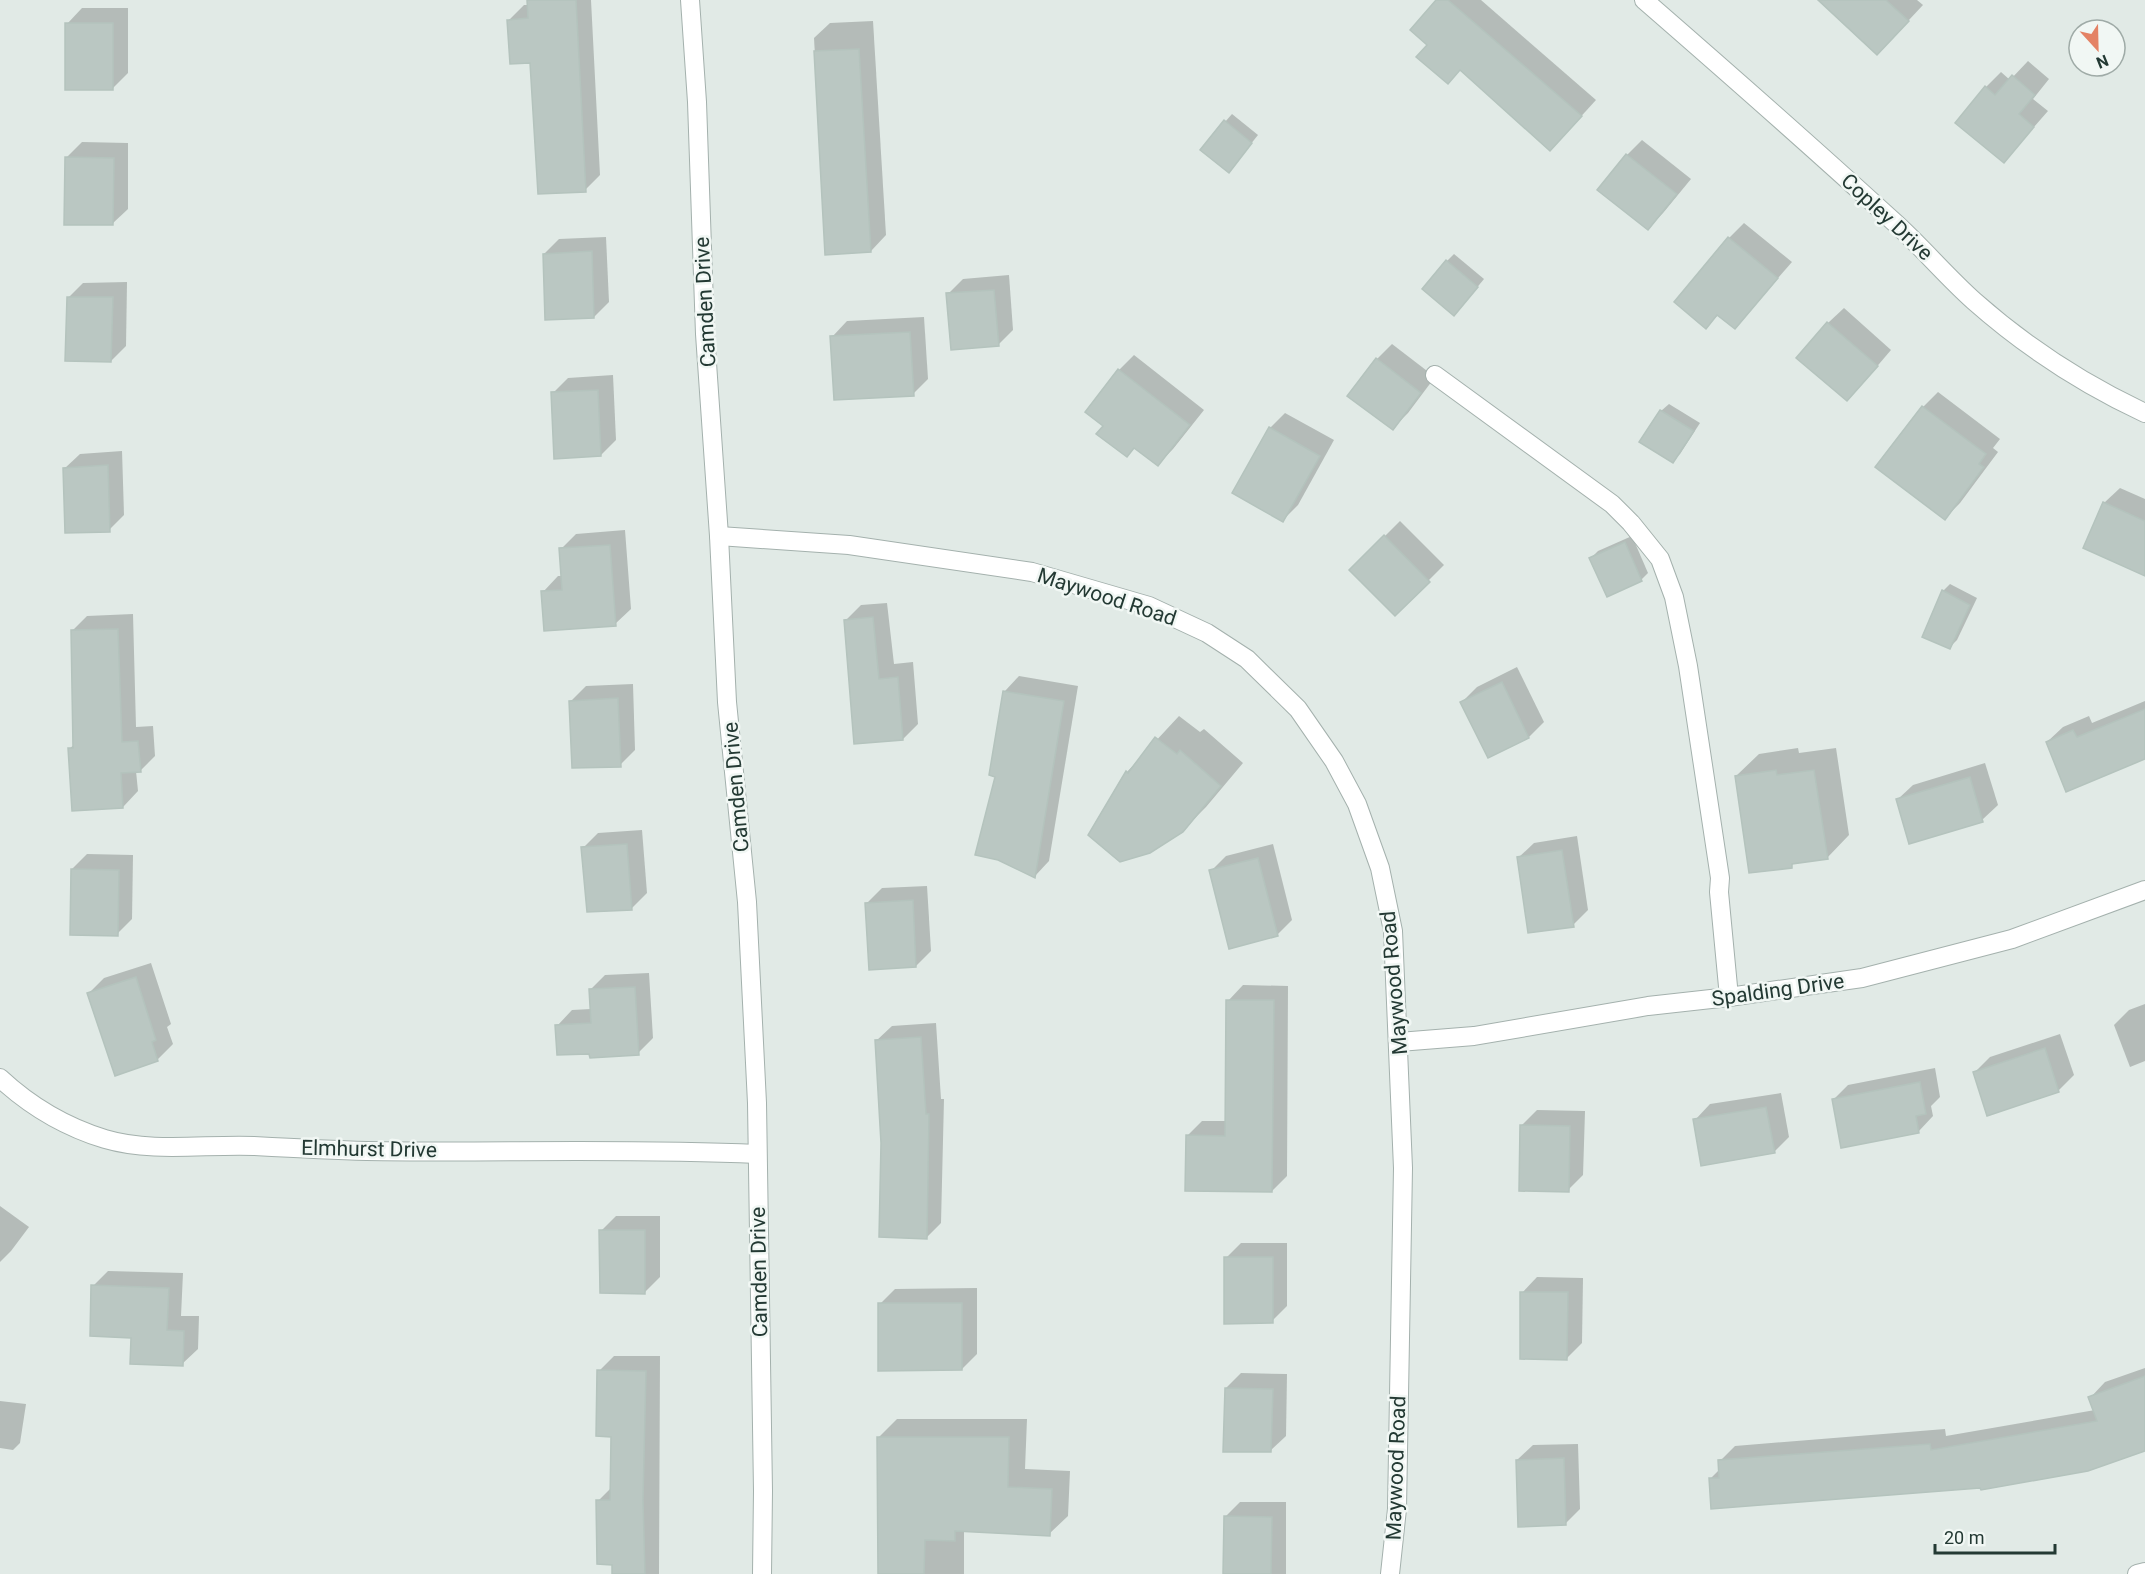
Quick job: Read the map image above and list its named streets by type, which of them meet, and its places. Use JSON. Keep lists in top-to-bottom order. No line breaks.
{"streets":{"street":["Copley Drive","Camden Drive","Maywood Road","Spalding Drive","Elmhurst Drive"]},"crossings":[["Camden Drive","Maywood Road"],["Camden Drive","Elmhurst Drive"],["Maywood Road","Spalding Drive"]],"scale_bar":"20 m","north":"bottom"}
